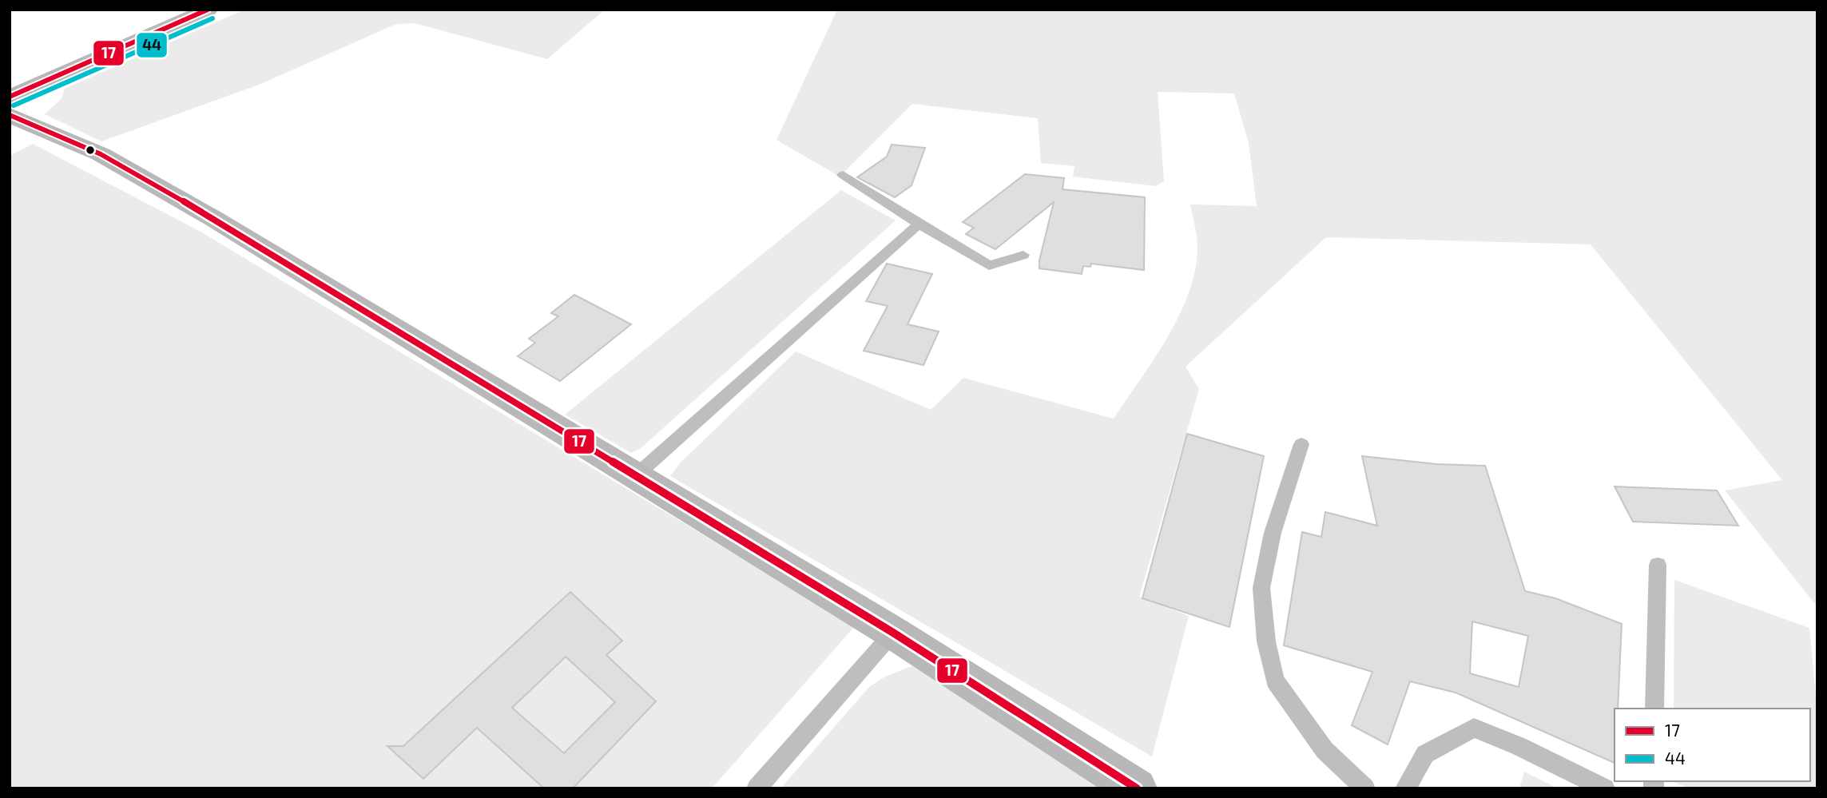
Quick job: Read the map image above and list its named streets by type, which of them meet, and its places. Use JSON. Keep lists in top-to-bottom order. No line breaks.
{"lines":["transit line 17","transit line 44"],"legend":["17","44"]}
